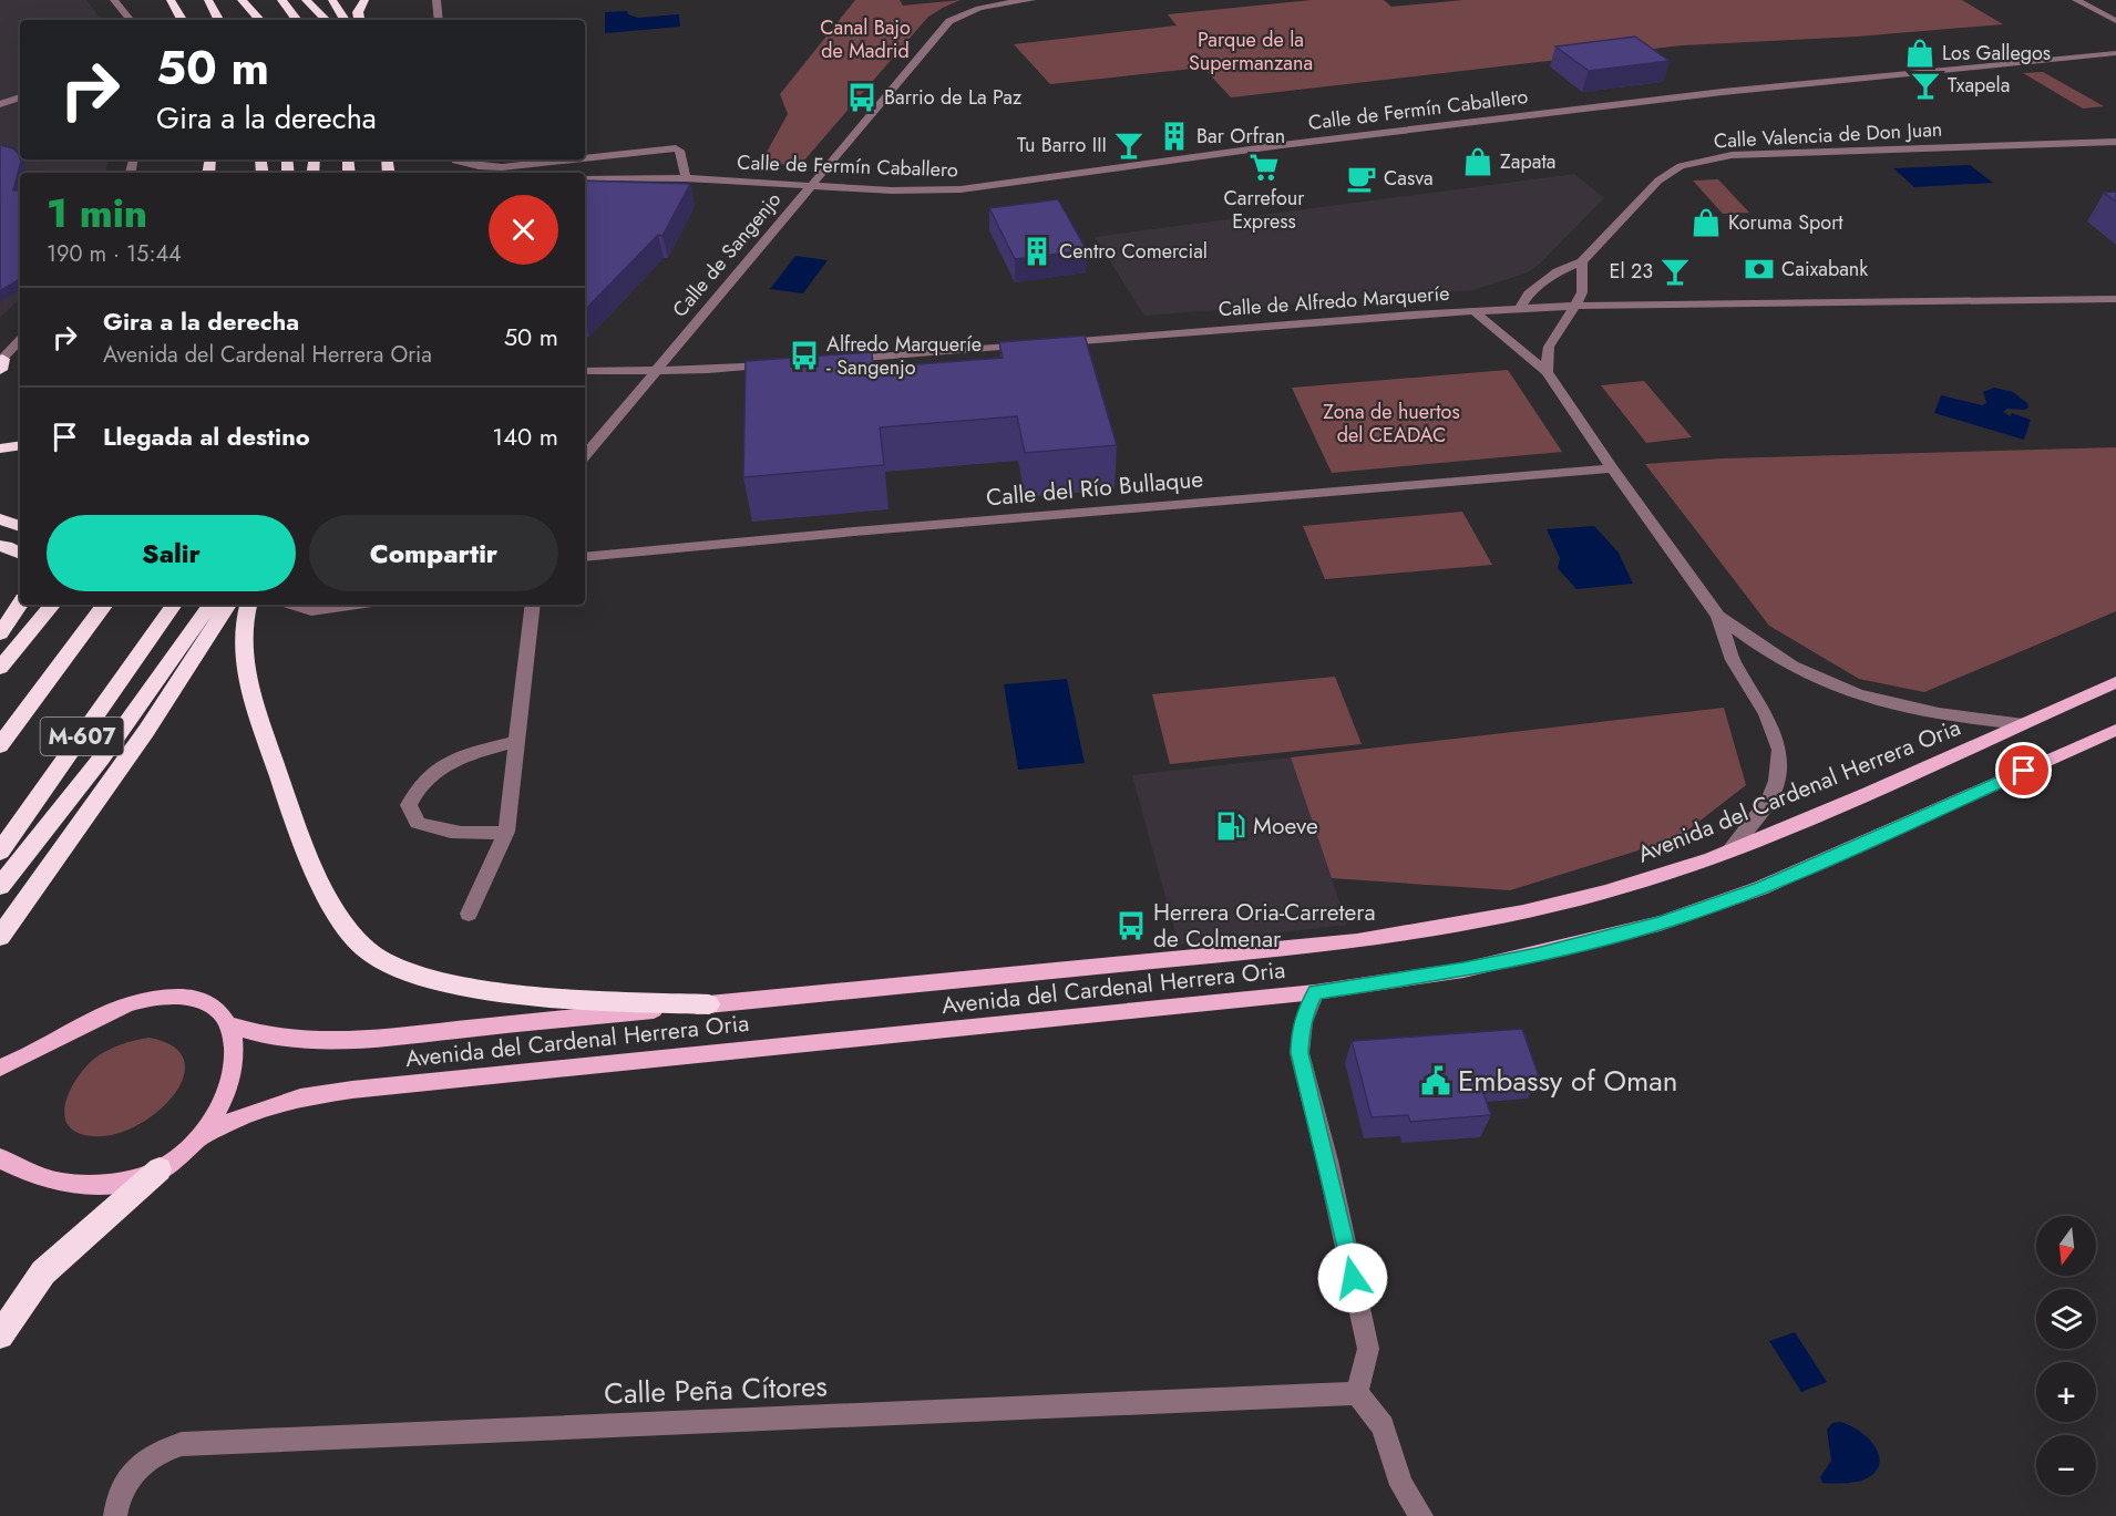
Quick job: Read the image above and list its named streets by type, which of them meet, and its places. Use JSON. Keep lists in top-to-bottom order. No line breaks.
{"streets":{"highway":["M-607"],"main road":["Avenida del Cardenal Herrera Oria"],"street":["Calle de Fermín Caballero","Calle Valencia de Don Juan","Calle de Sangenjo","Calle de Alfredo Marqueríe","Calle del Río Bullaque","Calle Peña Cítores"]},"crossings":[["Calle de Fermín Caballero","Calle de Sangenjo"],["Calle Valencia de Don Juan","Calle de Alfredo Marqueríe"]],"parks":["Canal Bajo de Madrid","Parque de la Supermanzana","Zona de huertos del CEADAC"],"places":{"shop":["Los Gallegos","Zapata","Koruma Sport"],"bar":["Txapela","Tu Barro III","El 23"],"bus stop":["Barrio de La Paz","Alfredo Marqueríe - Sangenjo","Herrera Oria-Carretera de Colmenar"],"building":["Bar Orfran","Centro Comercial"],"supermarket":["Carrefour Express"],"cafe":["Casva"],"bank":["Caixabank"],"fuel station":["Moeve"],"public building":["Embassy of Oman"]},"north":"bottom","page":{"turn":["50 m","Gira a la derecha"],"heading":["1 min","190 m · 15:44"],"list":[{"name":"Gira a la derecha","note":"Avenida del Cardenal Herrera Oria","value":"50 m"},{"name":"Llegada al destino","value":"140 m"}],"buttons":["Salir","Compartir"],"map_buttons":["+","−"]}}
